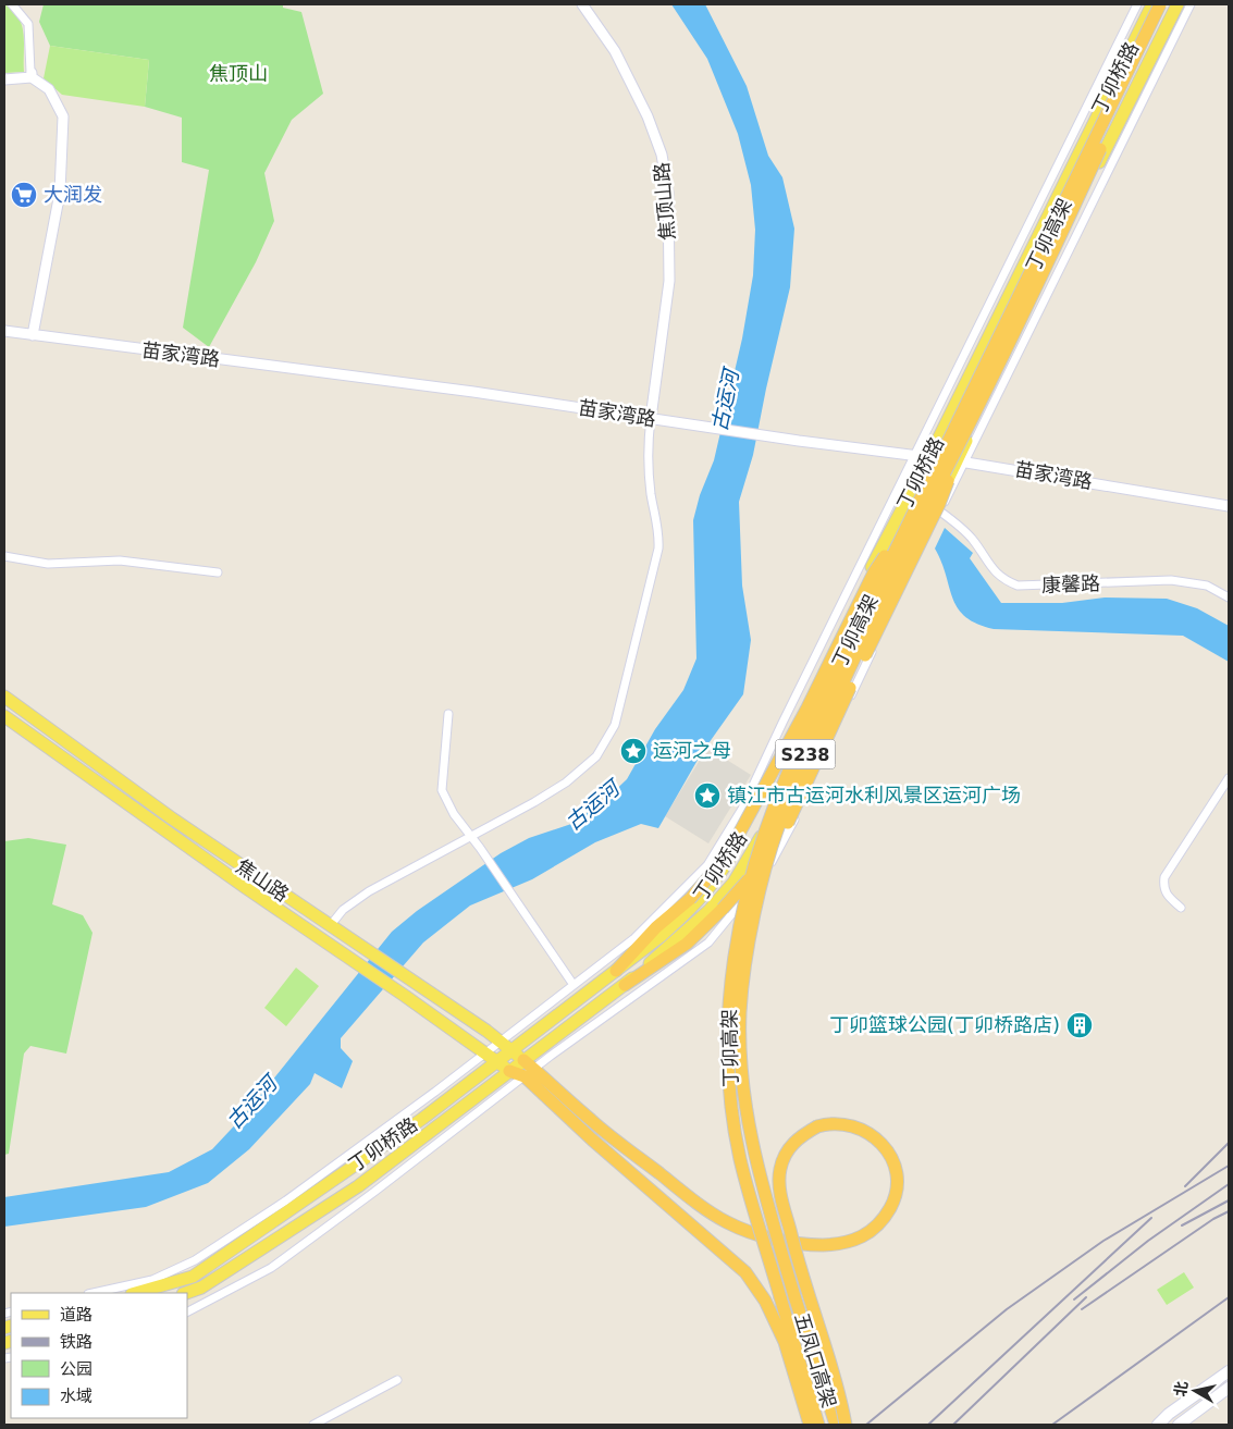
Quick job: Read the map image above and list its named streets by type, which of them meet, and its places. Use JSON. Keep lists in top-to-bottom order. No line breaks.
{"streets":{"highway":["丁卯高架","S238","五凤口高架"],"main road":["丁卯桥路","焦山路"],"street":["焦顶山路","苗家湾路","康馨路"]},"crossings":[["丁卯桥路","丁卯高架"],["丁卯桥路","苗家湾路"],["丁卯桥路","焦山路"],["焦顶山路","苗家湾路"],["丁卯高架","五凤口高架"]],"water":["古运河"],"parks":["焦顶山"],"places":{"supermarket":["大润发"],"place":["运河之母","镇江市古运河水利风景区运河广场"],"building":["丁卯篮球公园(丁卯桥路店)"]},"legend":["道路","铁路","公园","水域"],"north":"left"}
